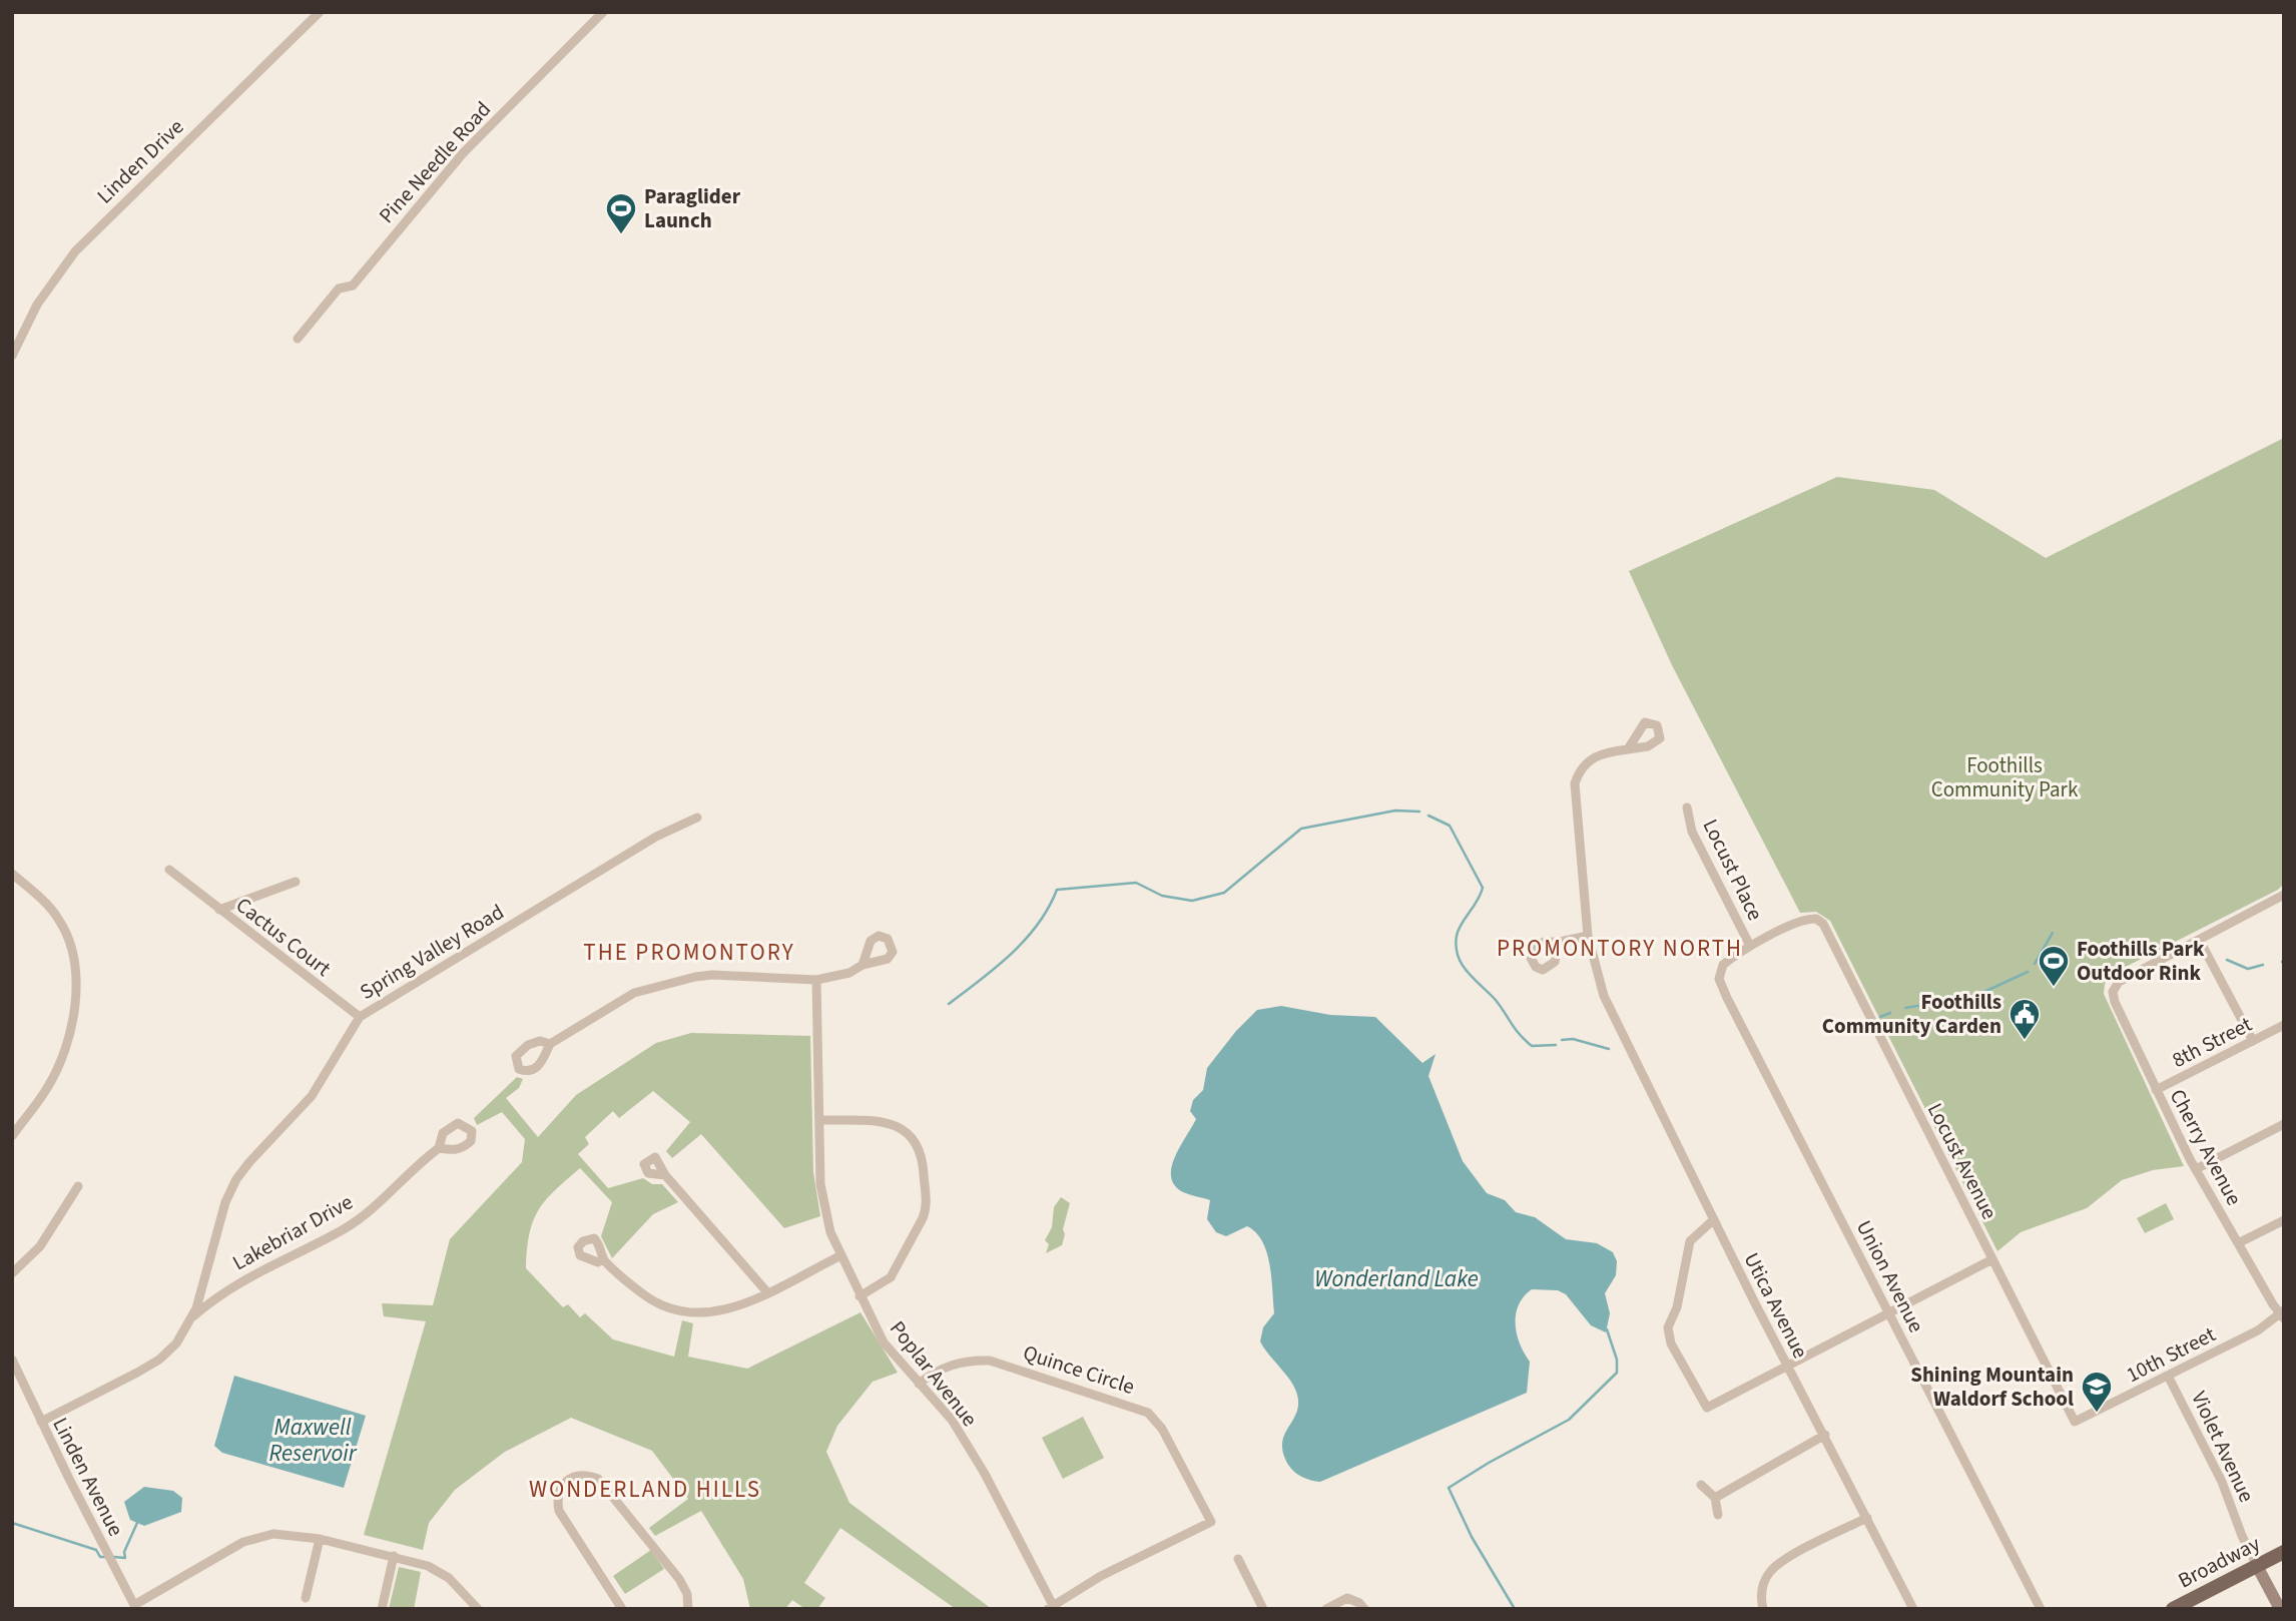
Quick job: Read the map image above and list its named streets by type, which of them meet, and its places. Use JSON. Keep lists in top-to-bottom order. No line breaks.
{"streets":{"main road":["Broadway"],"street":["Linden Drive","Pine Needle Road","Locust Place","Cactus Court","Spring Valley Road","8th Street","Cherry Avenue","Locust Avenue","Lakebriar Drive","Union Avenue","Utica Avenue","10th Street","Quince Circle","Poplar Avenue","Violet Avenue","Linden Avenue"]},"crossings":[["Locust Place","Locust Avenue"],["Locust Place","Union Avenue"],["Cactus Court","Spring Valley Road"],["Spring Valley Road","Lakebriar Drive"],["Spring Valley Road","Linden Avenue"],["8th Street","Cherry Avenue"],["Cherry Avenue","10th Street"],["Locust Avenue","Union Avenue"],["Locust Avenue","10th Street"],["10th Street","Violet Avenue"],["Quince Circle","Poplar Avenue"],["Violet Avenue","Broadway"]],"districts":["PROMONTORY NORTH","THE PROMONTORY","WONDERLAND HILLS"],"water":["Wonderland Lake","Maxwell Reservoir"],"parks":["Foothills Community Park"],"places":{"sports":["Paraglider Launch","Foothills Park Outdoor Rink"],"public building":["Foothills Community Carden"],"school or university":["Shining Mountain Waldorf School"]}}
